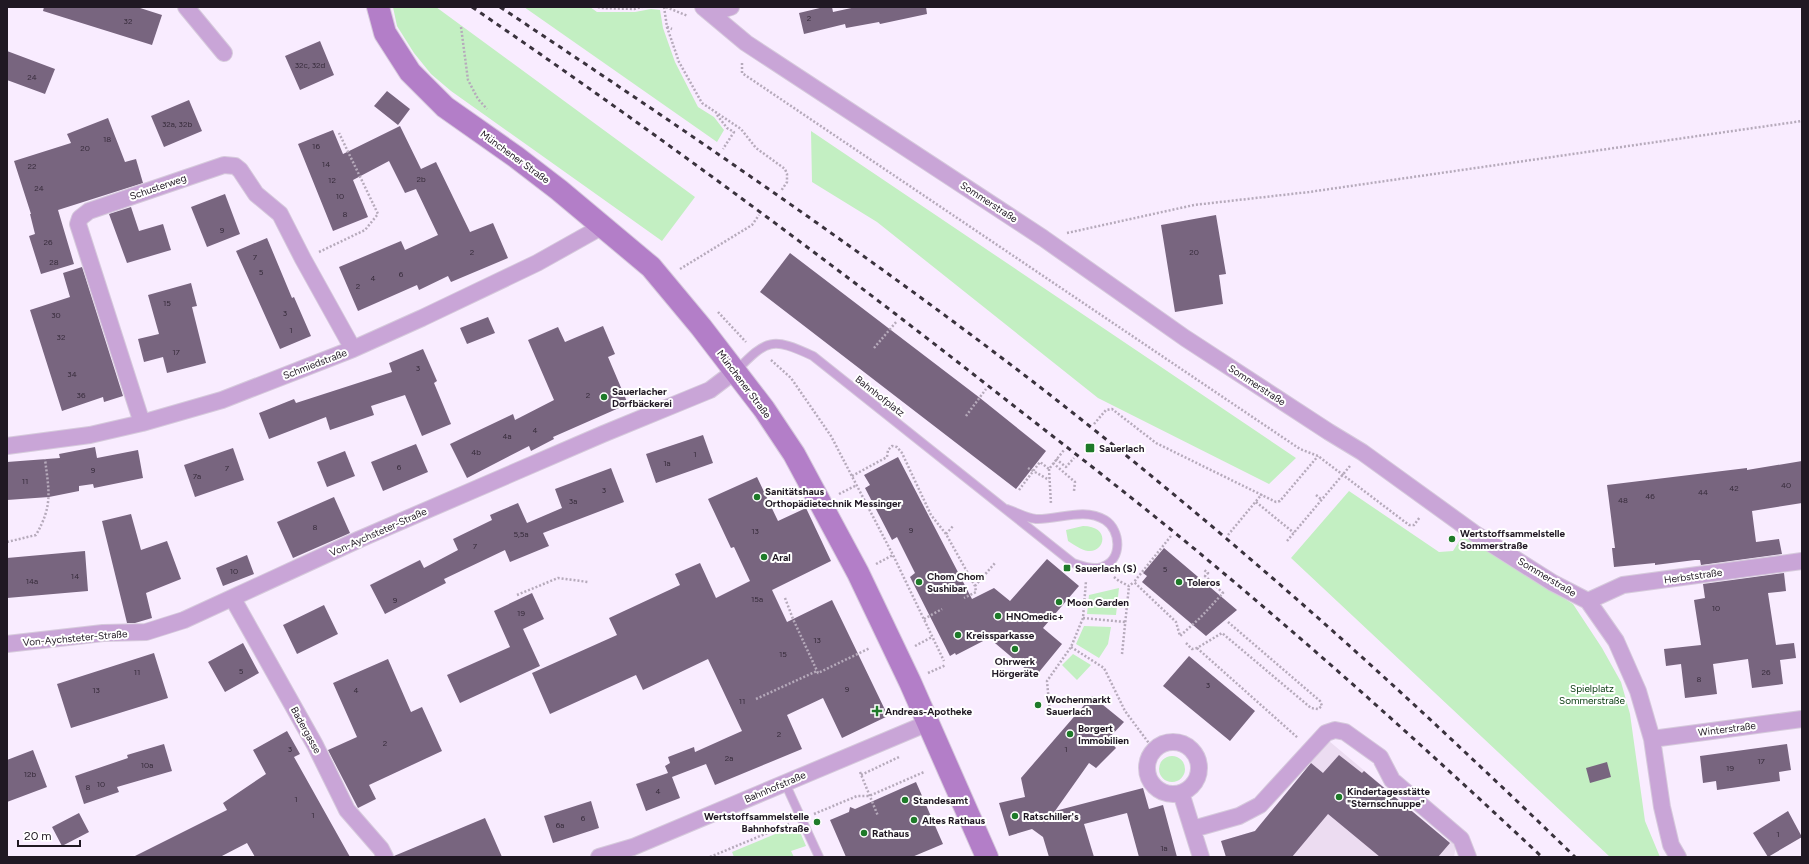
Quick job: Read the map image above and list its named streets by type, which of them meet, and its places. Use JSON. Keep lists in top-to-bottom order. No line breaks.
{"streets":{"main road":["Münchener Straße"],"street":["Schusterweg","Sommerstraße","Schmiedstraße","Von-Aychsteter-Straße","Herbststraße","Winterstraße","Badergasse","Bahnhofstraße"],"lane":["Bahnhofplatz"]},"crossings":[["Münchener Straße","Schmiedstraße"],["Münchener Straße","Bahnhofplatz"],["Münchener Straße","Von-Aychsteter-Straße"],["Münchener Straße","Bahnhofstraße"],["Schusterweg","Schmiedstraße"],["Sommerstraße","Herbststraße"],["Sommerstraße","Winterstraße"],["Bahnhofplatz","Von-Aychsteter-Straße"],["Von-Aychsteter-Straße","Badergasse"]],"parks":["Spielplatz Sommerstraße"],"places":{"other":["Sauerlacher Dorfbäckerei","Sanitätshaus Orthopädietechnik Messinger","Wertstoffsammelstelle Sommerstraße","Aral","Chom Chom Sushibar","Toleros","Moon Garden","HNOmedic+","Kreissparkasse","Ohrwerk Hörgeräte","Wochenmarkt Sauerlach","Borgert Immobilien","Kindertagesstätte \"Sternschnuppe\"","Standesamt","Ratschiller's","Altes Rathaus","Wertstoffsammelstelle Bahnhofstraße","Rathaus"],"transit":["Sauerlach","Sauerlach (S)"],"health":["Andreas-Apotheke"]},"house_numbers":["2","32","32c, 32d","24","32a, 32b","18","16","20","14","22","2b","12","24","10","8","9","26","2","20","7","28","5","6","4","2","15","3","30","1","32","17","3","34","36","2","4","4a","4b","1","1a","6","7","9","7a","11","40","42","3","44","46","48","3a","8","9","13","5,5a","7","5","10","14","14a","15a","9","10","19","13","15","5","11","26","8","3","9","13","4","11","2","2","3","1","2a","17","10a","19","12b","10","8","4","1","1","6","6a","1","1a"],"scale_bar":"20 m"}
